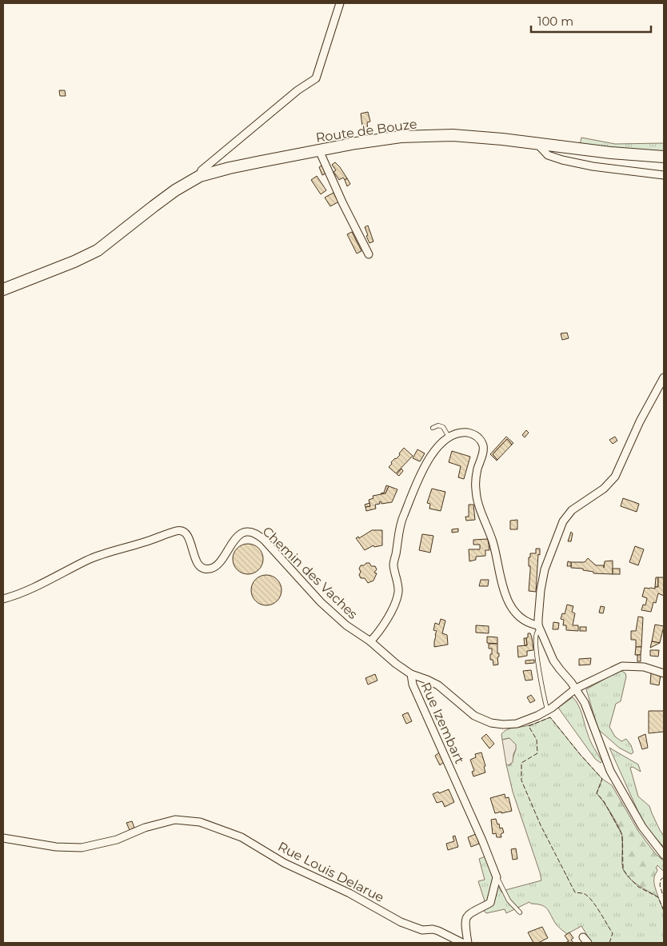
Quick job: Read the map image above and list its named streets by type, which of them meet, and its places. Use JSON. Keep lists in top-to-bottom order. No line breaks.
{"streets":{"main road":["Route de Bouze"],"street":["Chemin des Vaches","Rue Izembart","Rue Louis Delarue"]},"crossings":[["Chemin des Vaches","Rue Izembart"]],"scale_bar":"100 m"}
